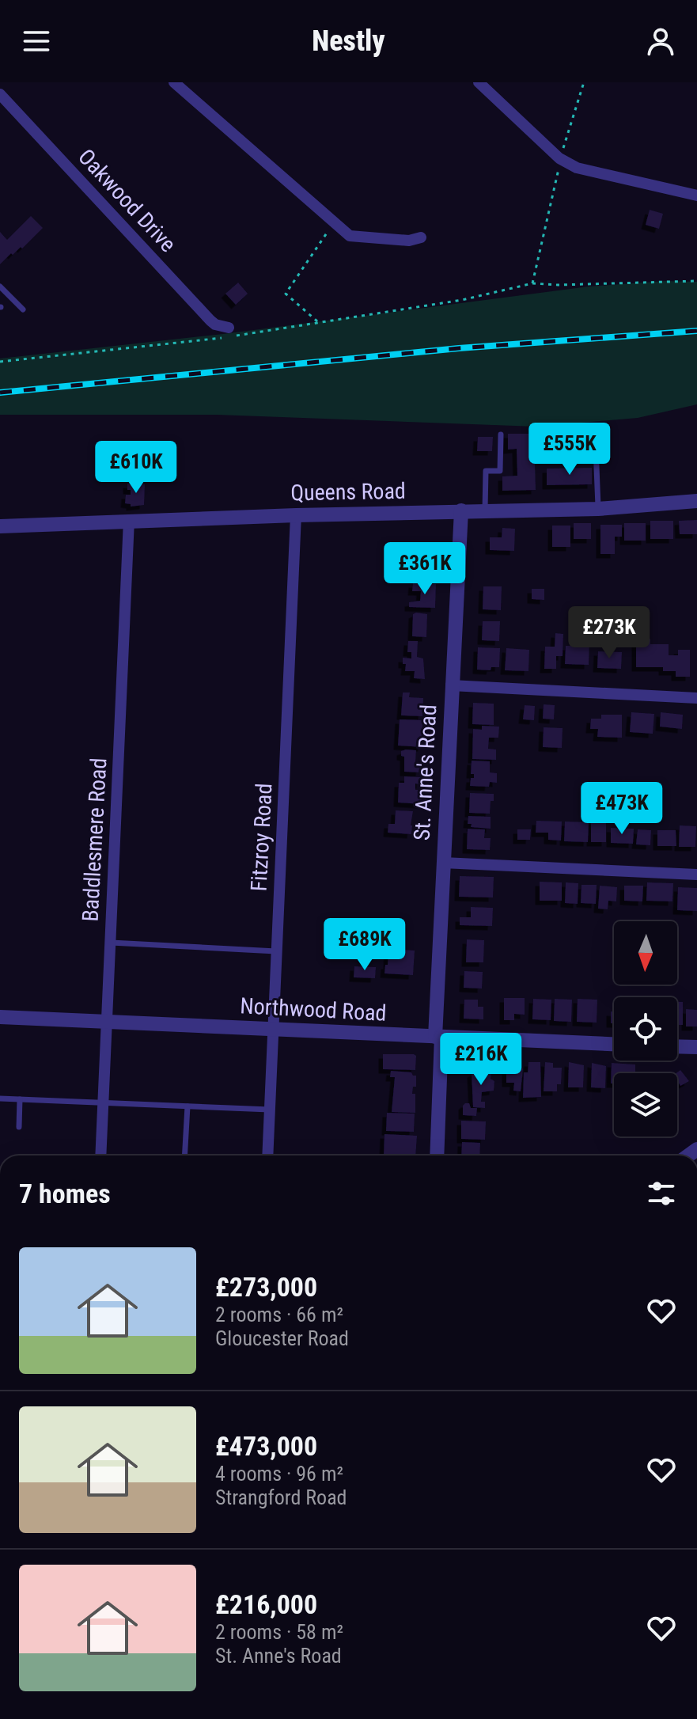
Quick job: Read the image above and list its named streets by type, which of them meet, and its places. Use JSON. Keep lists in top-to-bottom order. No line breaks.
{"streets":{"street":["Oakwood Drive","Queens Road","St. Anne's Road","Fitzroy Road","Baddlesmere Road","Northwood Road"]},"crossings":[["Queens Road","St. Anne's Road"],["Queens Road","Fitzroy Road"],["Queens Road","Baddlesmere Road"],["St. Anne's Road","Northwood Road"],["Fitzroy Road","Northwood Road"],["Baddlesmere Road","Northwood Road"]],"north":"bottom","page":{"header":"Nestly","price":["£555K","£610K","£361K","£273K","£473K","£689K","£216K"],"heading":"7 homes","list":[{"name":"£273,000","note":"2 rooms · 66 m² · Gloucester Road"},{"name":"£473,000","note":"4 rooms · 96 m² · Strangford Road"},{"name":"£216,000","note":"2 rooms · 58 m² · St. Anne's Road"}]}}
